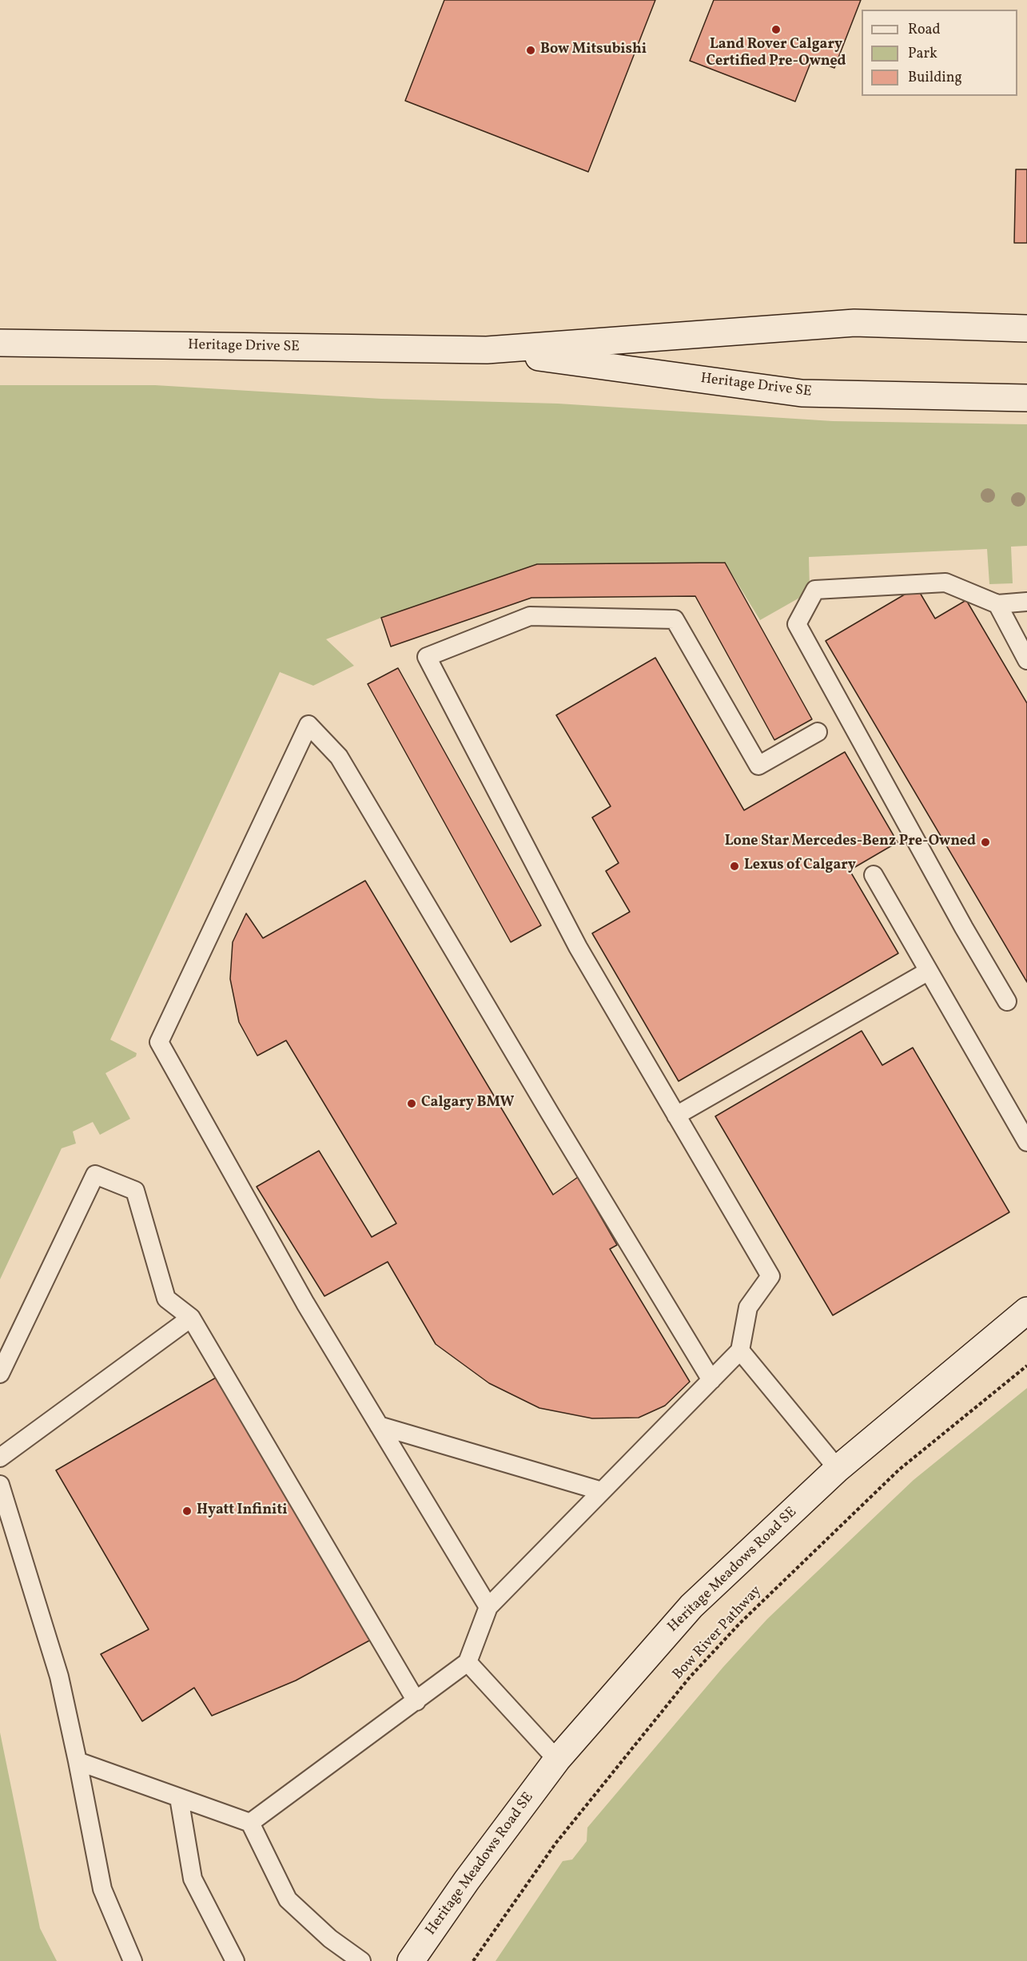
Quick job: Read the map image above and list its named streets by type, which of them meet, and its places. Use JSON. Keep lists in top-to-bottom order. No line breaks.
{"streets":{"main road":["Heritage Drive SE","Heritage Meadows Road SE"],"path":["Bow River Pathway"]},"places":["Land Rover Calgary Certified Pre-Owned","Bow Mitsubishi","Lone Star Mercedes-Benz Pre-Owned","Lexus of Calgary","Calgary BMW","Hyatt Infiniti"],"legend":["Road","Park","Building"]}
